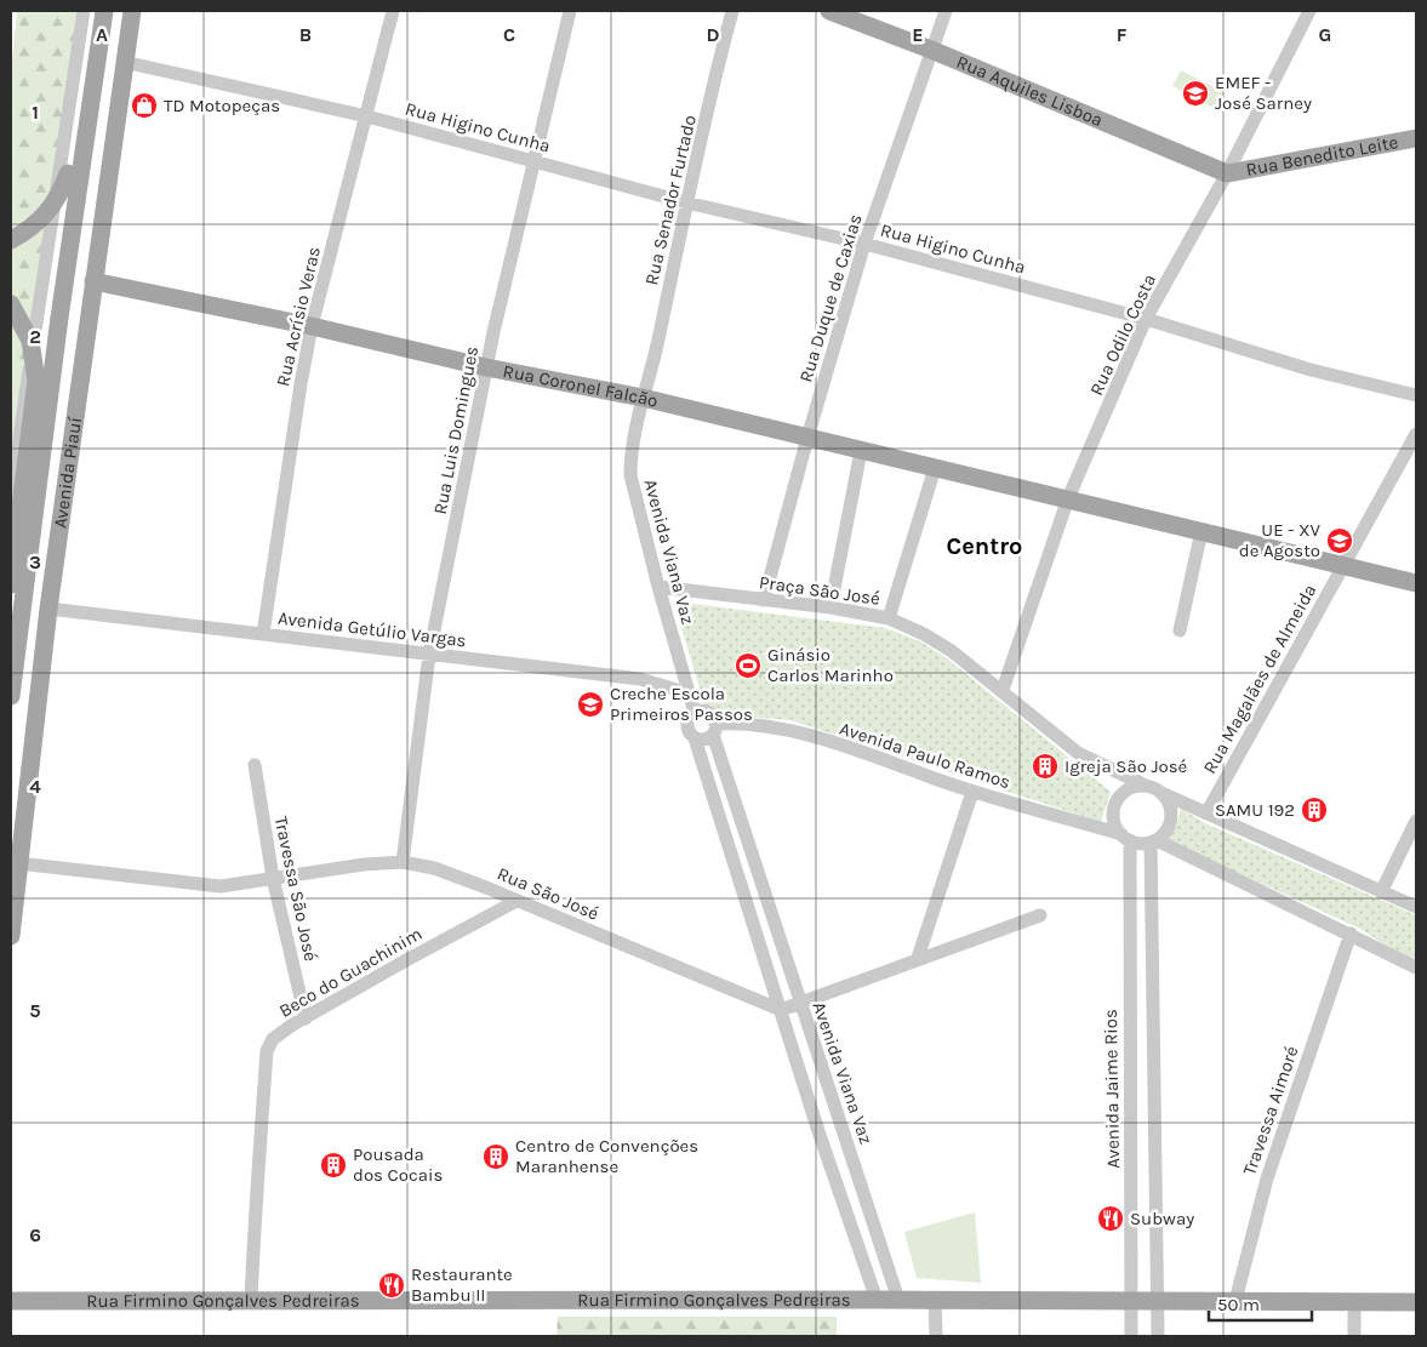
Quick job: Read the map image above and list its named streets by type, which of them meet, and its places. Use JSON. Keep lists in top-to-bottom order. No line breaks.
{"streets":{"main road":["Rua Aquiles Lisboa","Rua Benedito Leite","Rua Coronel Falcão","Avenida Piauí","Rua Firmino Gonçalves Pedreiras"],"street":["Rua Higino Cunha","Rua Senador Furtado","Rua Duque de Caxias","Rua Acrísio Veras","Rua Odilo Costa","Rua Luis Domingues","Avenida Viana Vaz","Praça São José","Avenida Getúlio Vargas","Rua Magalães de Almeida","Avenida Paulo Ramos","Travessa São José","Rua São José","Beco do Guachinim","Avenida Jaime Rios","Travessa Aimoré"]},"crossings":[["Rua Aquiles Lisboa","Rua Benedito Leite"],["Rua Aquiles Lisboa","Rua Duque de Caxias"],["Rua Aquiles Lisboa","Rua Odilo Costa"],["Rua Higino Cunha","Rua Senador Furtado"],["Rua Higino Cunha","Rua Duque de Caxias"],["Rua Higino Cunha","Rua Acrísio Veras"],["Rua Higino Cunha","Rua Odilo Costa"],["Rua Higino Cunha","Rua Luis Domingues"],["Rua Higino Cunha","Avenida Piauí"],["Rua Benedito Leite","Rua Odilo Costa"],["Rua Senador Furtado","Rua Coronel Falcão"],["Rua Senador Furtado","Avenida Viana Vaz"],["Rua Duque de Caxias","Rua Coronel Falcão"],["Rua Duque de Caxias","Praça São José"],["Rua Acrísio Veras","Rua Coronel Falcão"],["Rua Acrísio Veras","Avenida Getúlio Vargas"],["Rua Odilo Costa","Rua Coronel Falcão"],["Rua Odilo Costa","Praça São José"],["Rua Coronel Falcão","Rua Luis Domingues"],["Rua Coronel Falcão","Avenida Piauí"],["Rua Coronel Falcão","Avenida Viana Vaz"],["Rua Coronel Falcão","Rua Magalães de Almeida"],["Rua Luis Domingues","Avenida Getúlio Vargas"],["Rua Luis Domingues","Rua São José"],["Avenida Piauí","Avenida Getúlio Vargas"],["Avenida Piauí","Rua São José"],["Avenida Viana Vaz","Praça São José"],["Avenida Viana Vaz","Avenida Getúlio Vargas"],["Avenida Viana Vaz","Avenida Paulo Ramos"],["Avenida Viana Vaz","Rua São José"],["Avenida Viana Vaz","Rua Firmino Gonçalves Pedreiras"],["Praça São José","Avenida Paulo Ramos"],["Praça São José","Avenida Jaime Rios"],["Avenida Paulo Ramos","Avenida Jaime Rios"],["Travessa São José","Rua São José"],["Travessa São José","Beco do Guachinim"],["Rua São José","Beco do Guachinim"],["Beco do Guachinim","Rua Firmino Gonçalves Pedreiras"],["Avenida Jaime Rios","Rua Firmino Gonçalves Pedreiras"],["Travessa Aimoré","Rua Firmino Gonçalves Pedreiras"]],"districts":["Centro"],"places":{"school or university":["EMEF - José Sarney","UE - XV de Agosto","Creche Escola Primeiros Passos"],"shop":["TD Motopeças"],"sports":["Ginásio Carlos Marinho"],"building":["Igreja São José","SAMU 192","Centro de Convenções Maranhense","Pousada dos Cocais"],"restaurant":["Subway","Restaurante Bambu II"]},"scale_bar":"50 m","grid":{"columns":["A","B","C","D","E","F","G"],"rows":["1","2","3","4","5","6"]}}
